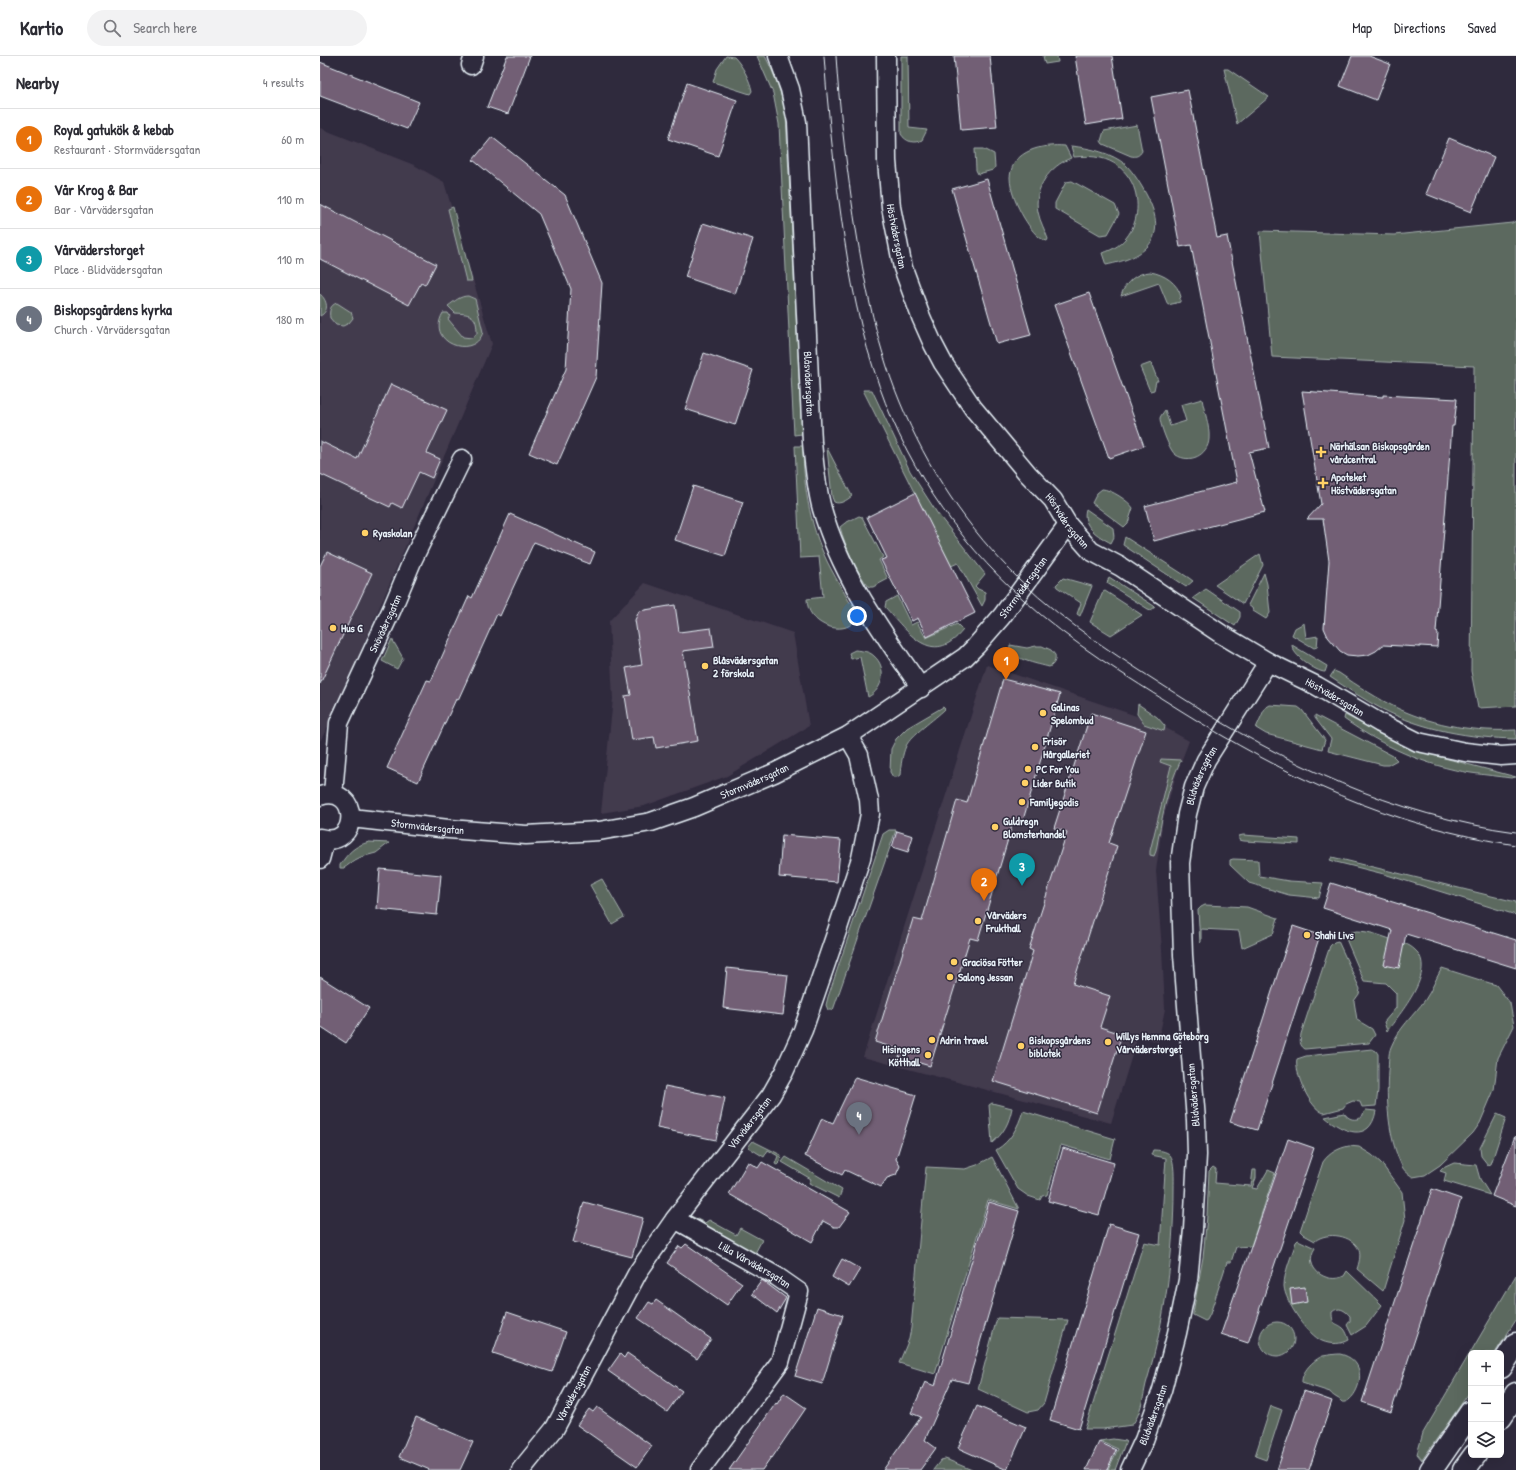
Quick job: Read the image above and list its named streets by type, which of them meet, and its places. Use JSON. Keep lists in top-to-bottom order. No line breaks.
{"streets":{"street":["Höstvädersgatan","Blåsvädersgatan","Stormvädersgatan","Snövädersgatan","Blidvädersgatan","Vårvädersgatan","Lilla Vårvädersgatan"]},"crossings":[["Höstvädersgatan","Stormvädersgatan"],["Höstvädersgatan","Blidvädersgatan"],["Blåsvädersgatan","Stormvädersgatan"],["Stormvädersgatan","Vårvädersgatan"],["Vårvädersgatan","Lilla Vårvädersgatan"]],"places":{"health":["Närhälsan Biskopsgården vårdcentral","Apoteket Höstvädersgatan"],"other":["Ryaskolan","Hus G","Blåsvädersgatan 2 förskola","Galinas Spelombud","Frisör Hårgalleriet","PC For You","Lider Butik","Familjegodis","Guldregn Blomsterhandel","Vårväders Frukthall","Shahi Livs","Graciösa Fötter","Salong Jessan","Adrin travel","Willys Hemma Göteborg Vårväderstorget","Biskopsgårdens biblotek","Hisingens Kötthall"]},"page":{"header":"Kartio","search":"Search here","nav":["Map","Directions","Saved"],"heading":["Nearby","4 results"],"list":[{"mark":"1","name":"Royal gatukök & kebab","note":"Restaurant · Stormvädersgatan","value":"60 m"},{"mark":"2","name":"Vår Krog & Bar","note":"Bar · Vårvädersgatan","value":"110 m"},{"mark":"3","name":"Vårväderstorget","note":"Place · Blidvädersgatan","value":"110 m"},{"mark":"4","name":"Biskopsgårdens kyrka","note":"Church · Vårvädersgatan","value":"180 m"}],"pins":["1","3","2","4"],"map_buttons":["+","−"]}}
